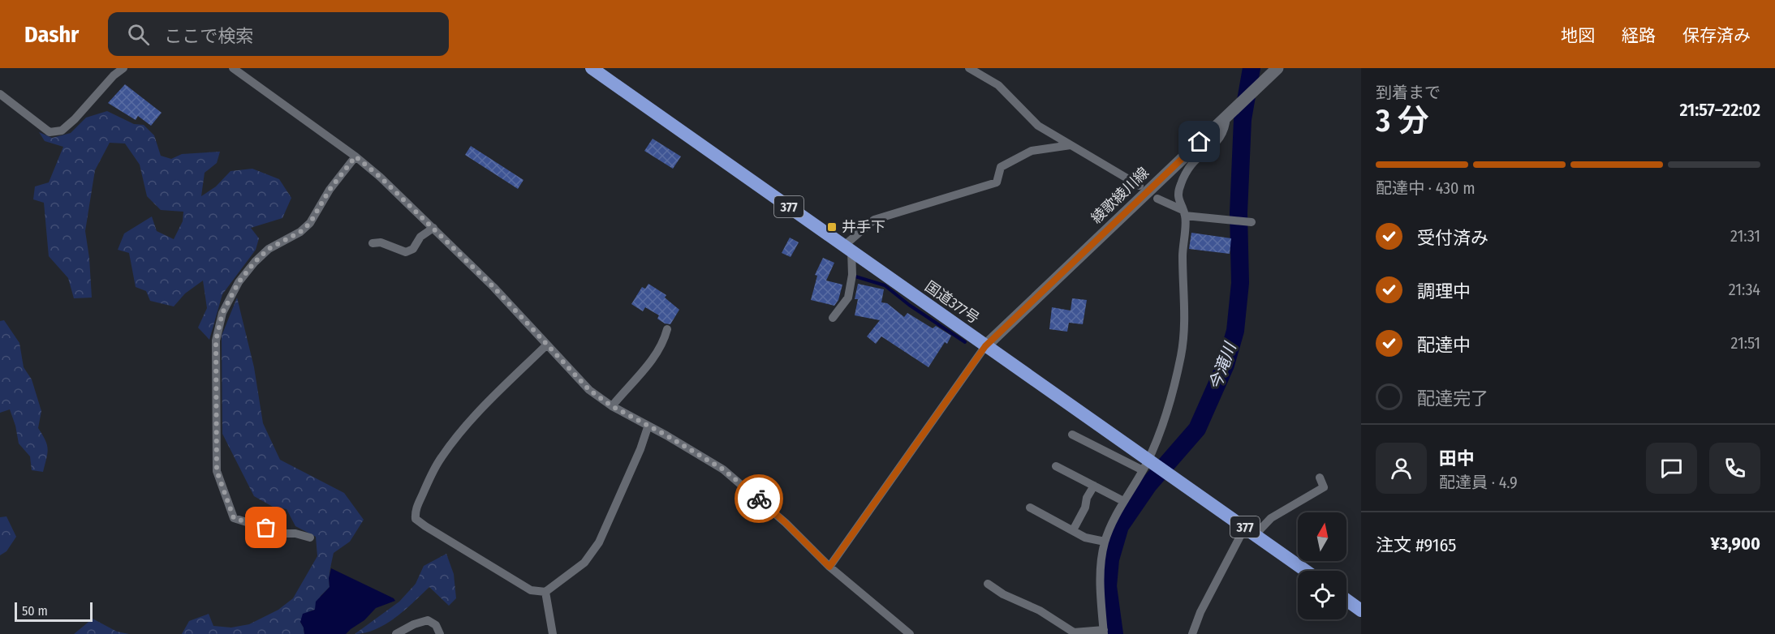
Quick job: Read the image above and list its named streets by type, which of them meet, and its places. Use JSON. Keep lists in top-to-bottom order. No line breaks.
{"streets":{"highway":["377","国道377号"],"main road":["綾歌綾川線"]},"crossings":[["綾歌綾川線","国道377号"]],"water":["今滝川"],"places":{"transit":["井手下"]},"scale_bar":"50 m","north":"top","page":{"header":"Dashr","search":"ここで検索","nav":["地図","経路","保存済み"],"heading":["3 分","到着まで","21:57–22:02"],"panel":["田中","配達員 · 4.9","注文 #9165","¥3,900"],"bar":"配達中 · 430 m","list":[["受付済み","21:31"],["調理中","21:34"],["配達中","21:51"],"配達完了"],"scale":"50 m"}}
